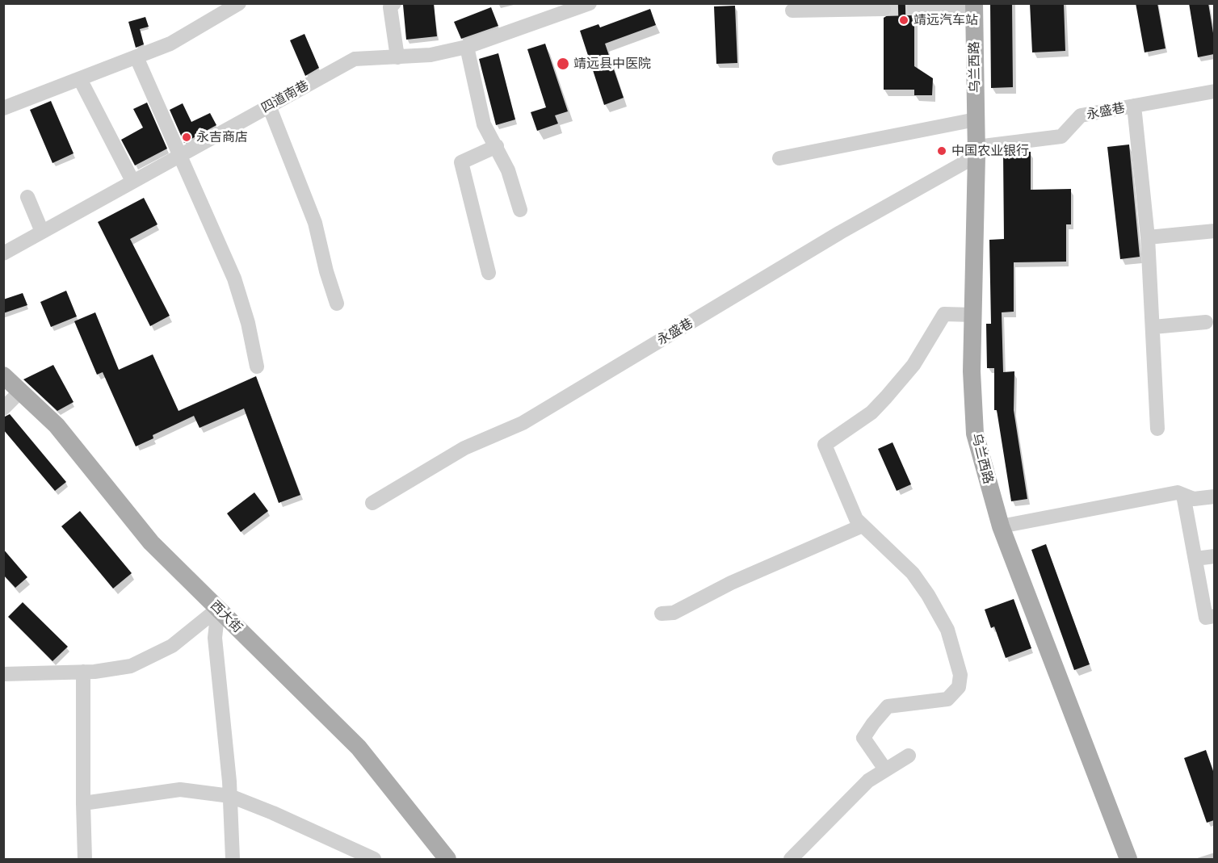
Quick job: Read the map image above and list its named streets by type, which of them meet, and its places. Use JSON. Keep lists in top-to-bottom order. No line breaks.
{"streets":{"main road":["乌兰西路","西大街"],"street":["四道南巷","永盛巷"]},"crossings":[["乌兰西路","永盛巷"]],"places":["靖远汽车站","靖远县中医院","永吉商店","中国农业银行"]}
